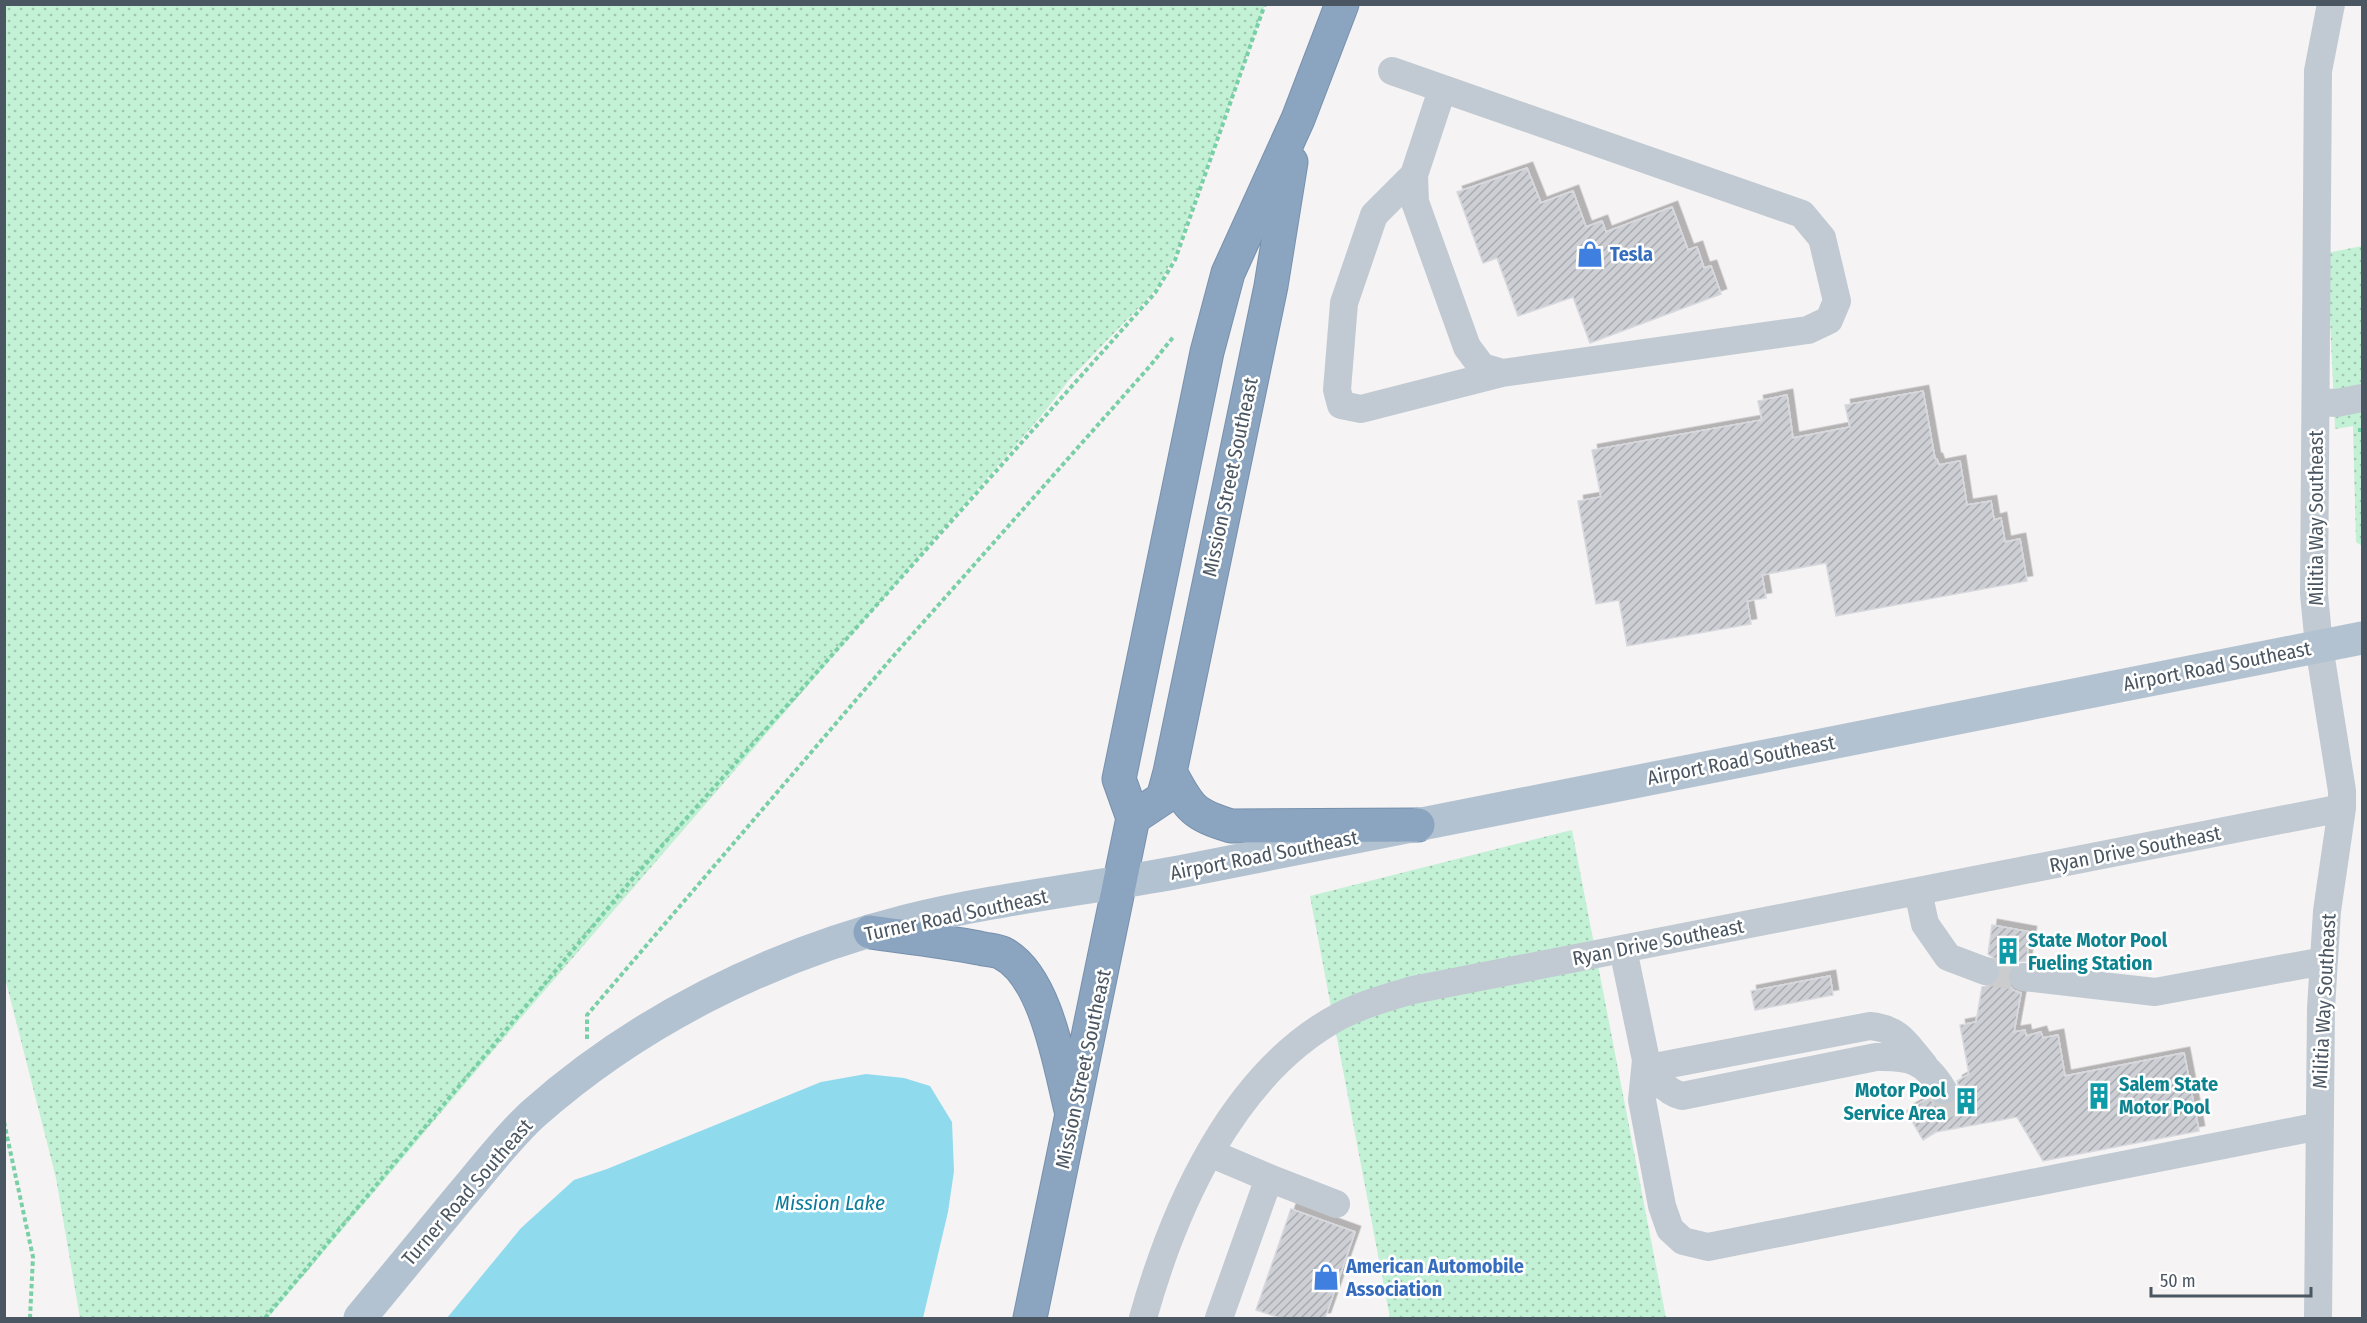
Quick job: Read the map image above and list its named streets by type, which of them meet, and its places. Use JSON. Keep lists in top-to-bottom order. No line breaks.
{"streets":{"highway":["Mission Street Southeast"],"main road":["Airport Road Southeast","Turner Road Southeast"],"street":["Militia Way Southeast","Ryan Drive Southeast"]},"crossings":[["Mission Street Southeast","Airport Road Southeast"],["Mission Street Southeast","Turner Road Southeast"],["Militia Way Southeast","Airport Road Southeast"],["Militia Way Southeast","Ryan Drive Southeast"],["Airport Road Southeast","Turner Road Southeast"]],"water":["Mission Lake"],"places":{"shop":["Tesla","American Automobile Association"],"building":["State Motor Pool Fueling Station","Salem State Motor Pool","Motor Pool Service Area"]},"scale_bar":"50 m"}
